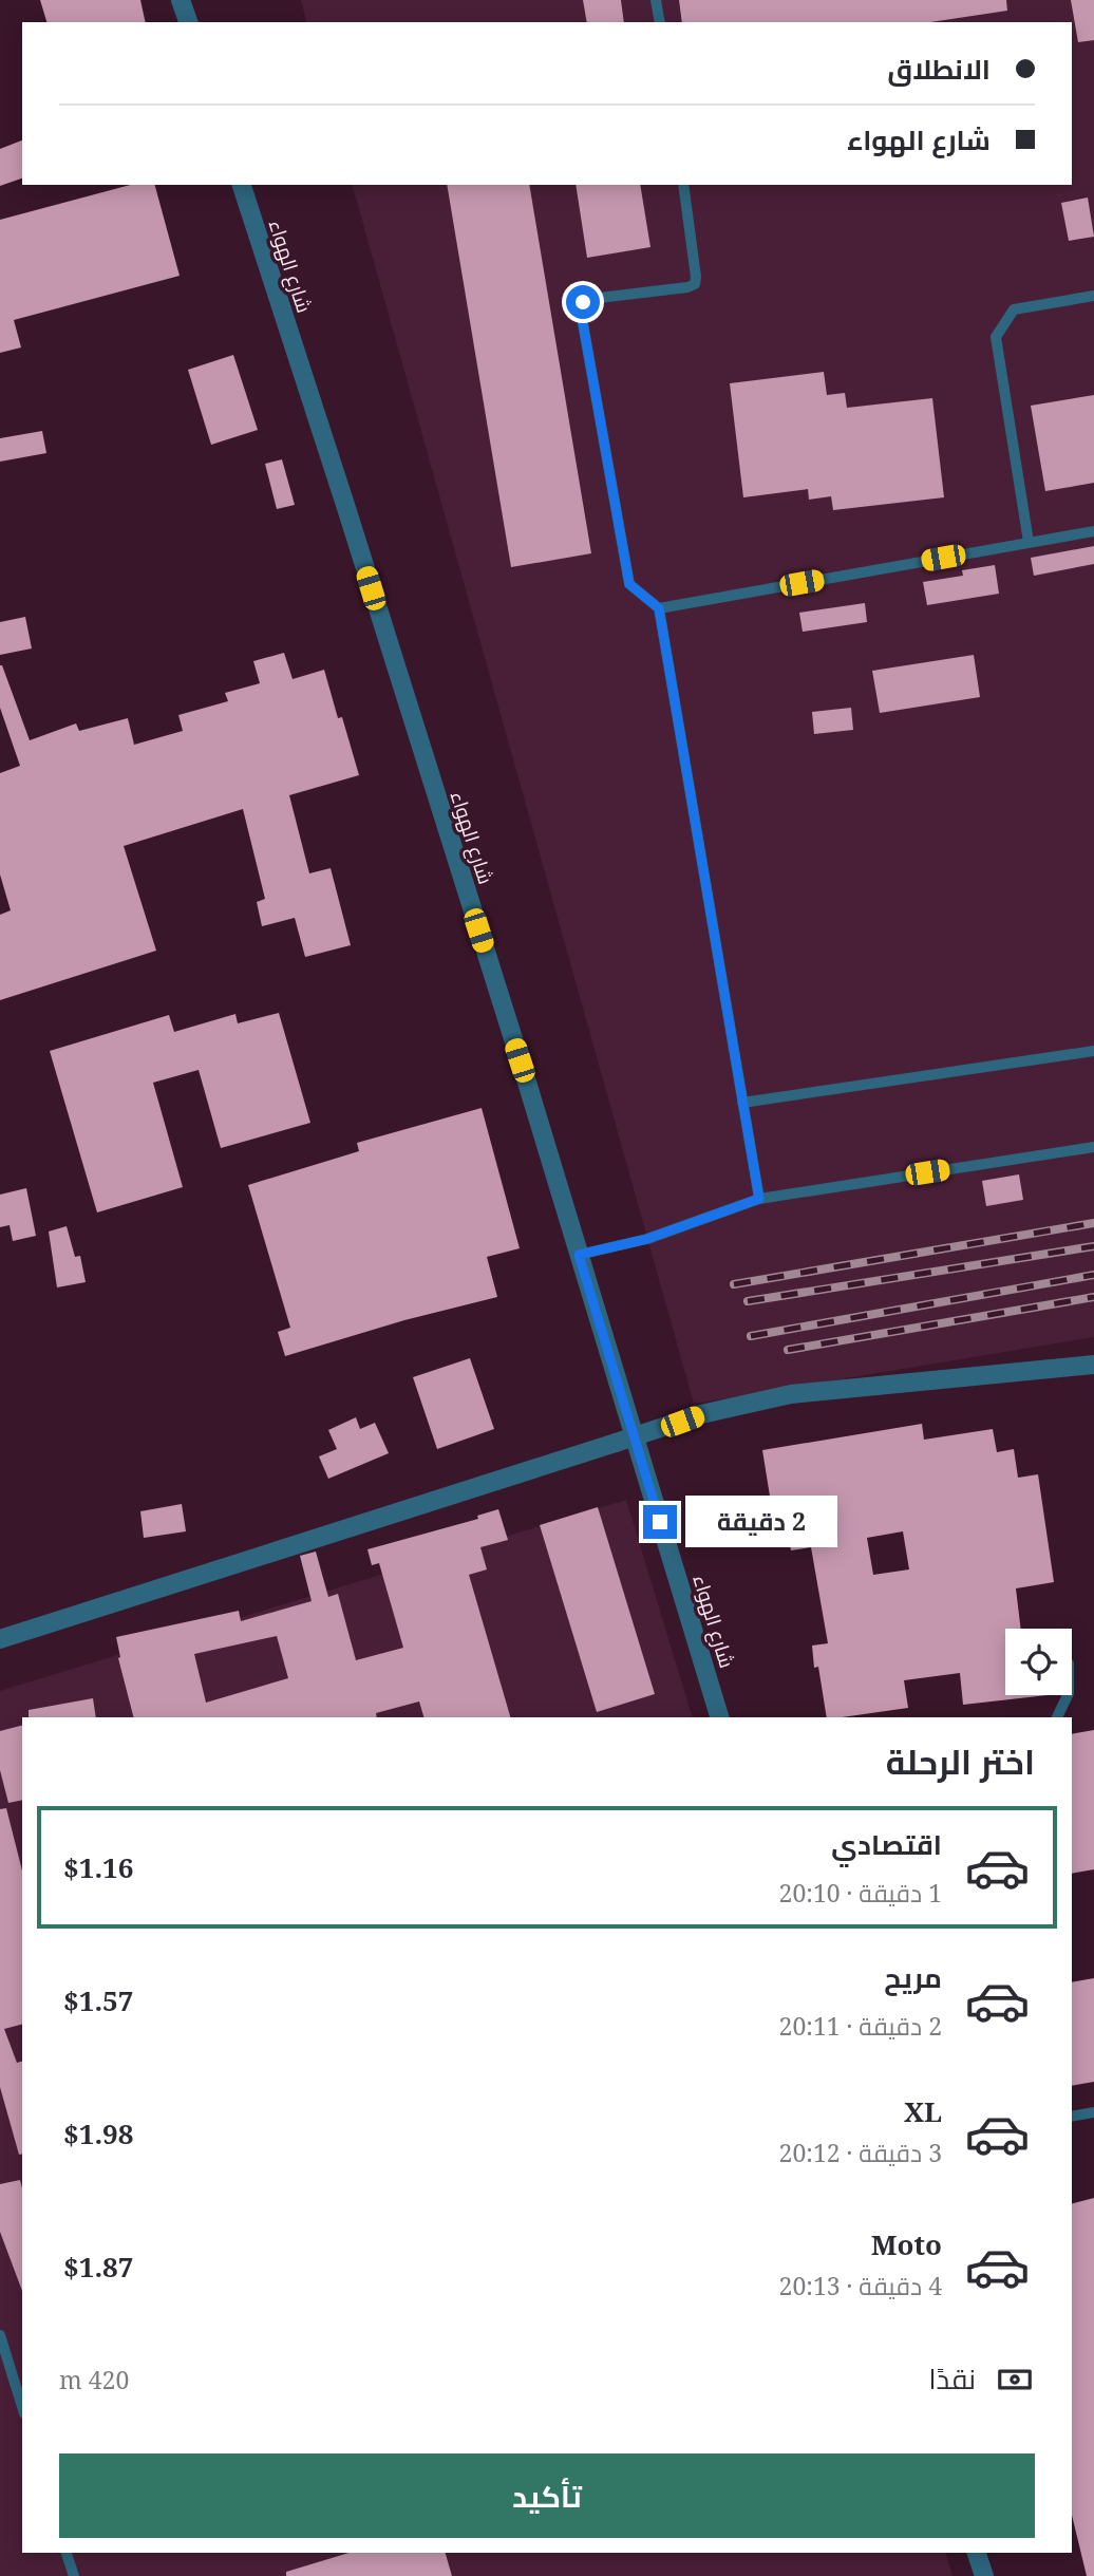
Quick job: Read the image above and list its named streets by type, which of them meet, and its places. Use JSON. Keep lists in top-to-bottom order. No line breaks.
{"streets":{"street":["شارع الهواء"]},"page":{"banner":["الانطلاق","شارع الهواء"],"bubble":"2 دقيقة","heading":"اختر الرحلة","list":[{"name":"اقتصادي","note":"1 دقيقة · 20:10","value":"$1.16"},{"name":"مريح","note":"2 دقيقة · 20:11","value":"$1.57"},{"name":"XL","note":"3 دقيقة · 20:12","value":"$1.98"},{"name":"Moto","note":"4 دقيقة · 20:13","value":"$1.87"}],"pay":["نقدًا","420 m"],"buttons":"تأكيد"}}
